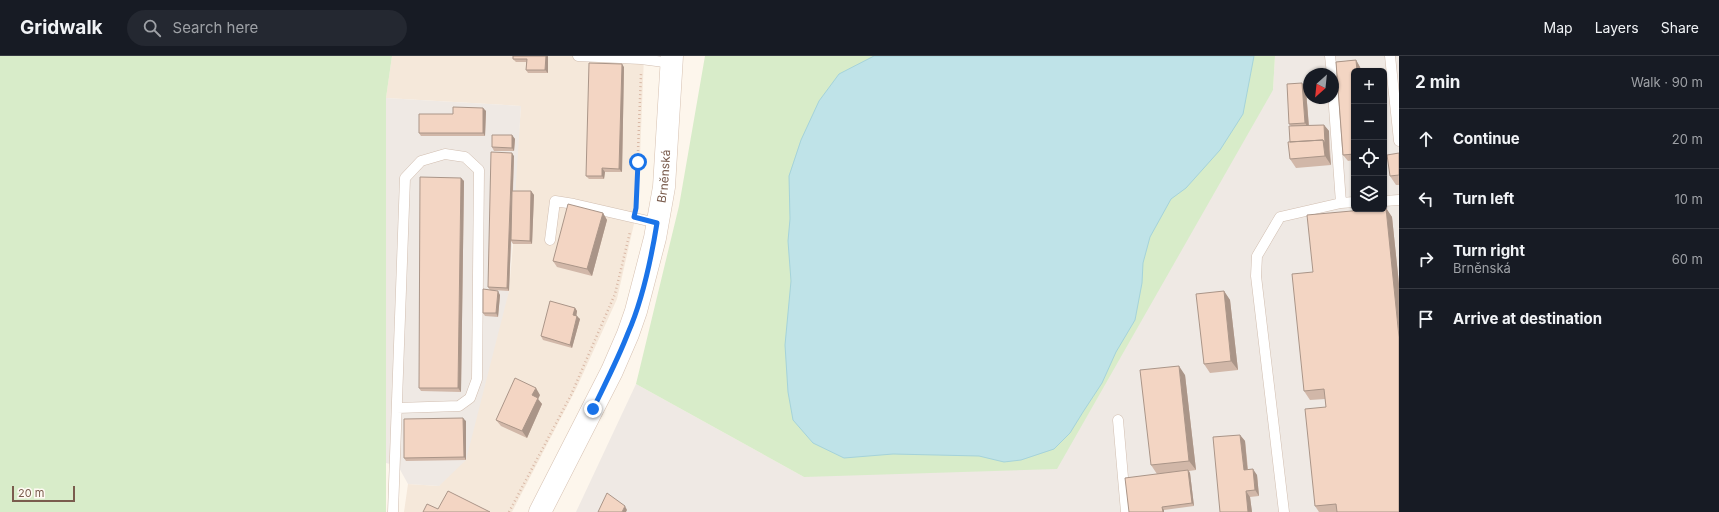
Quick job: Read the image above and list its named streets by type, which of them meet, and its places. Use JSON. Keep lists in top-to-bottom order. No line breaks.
{"streets":{"main road":["Brněnská"]},"scale_bar":"20 m","north":"bottom left","page":{"header":"Gridwalk","search":"Search here","nav":["Map","Layers","Share"],"heading":["2 min","Walk · 90 m"],"map_buttons":["+","−"],"list":[["Continue","20 m"],["Turn left","10 m"],["Turn right","Brněnská","60 m"],"Arrive at destination"],"scale":"20 m"}}
